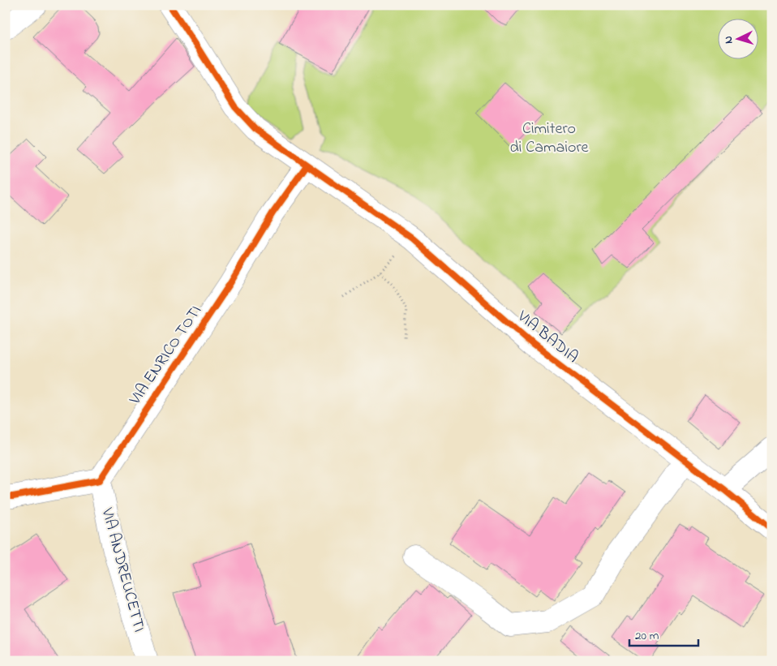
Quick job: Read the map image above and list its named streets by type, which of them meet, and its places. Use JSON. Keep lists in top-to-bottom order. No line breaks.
{"streets":{"street":["VIA BADIA","VIA ENRICO TOTI","VIA ANDREUCETTI"]},"crossings":[["VIA BADIA","VIA ENRICO TOTI"],["VIA ENRICO TOTI","VIA ANDREUCETTI"]],"parks":["Cimitero di Camaiore"],"scale_bar":"20 m","north":"left"}
